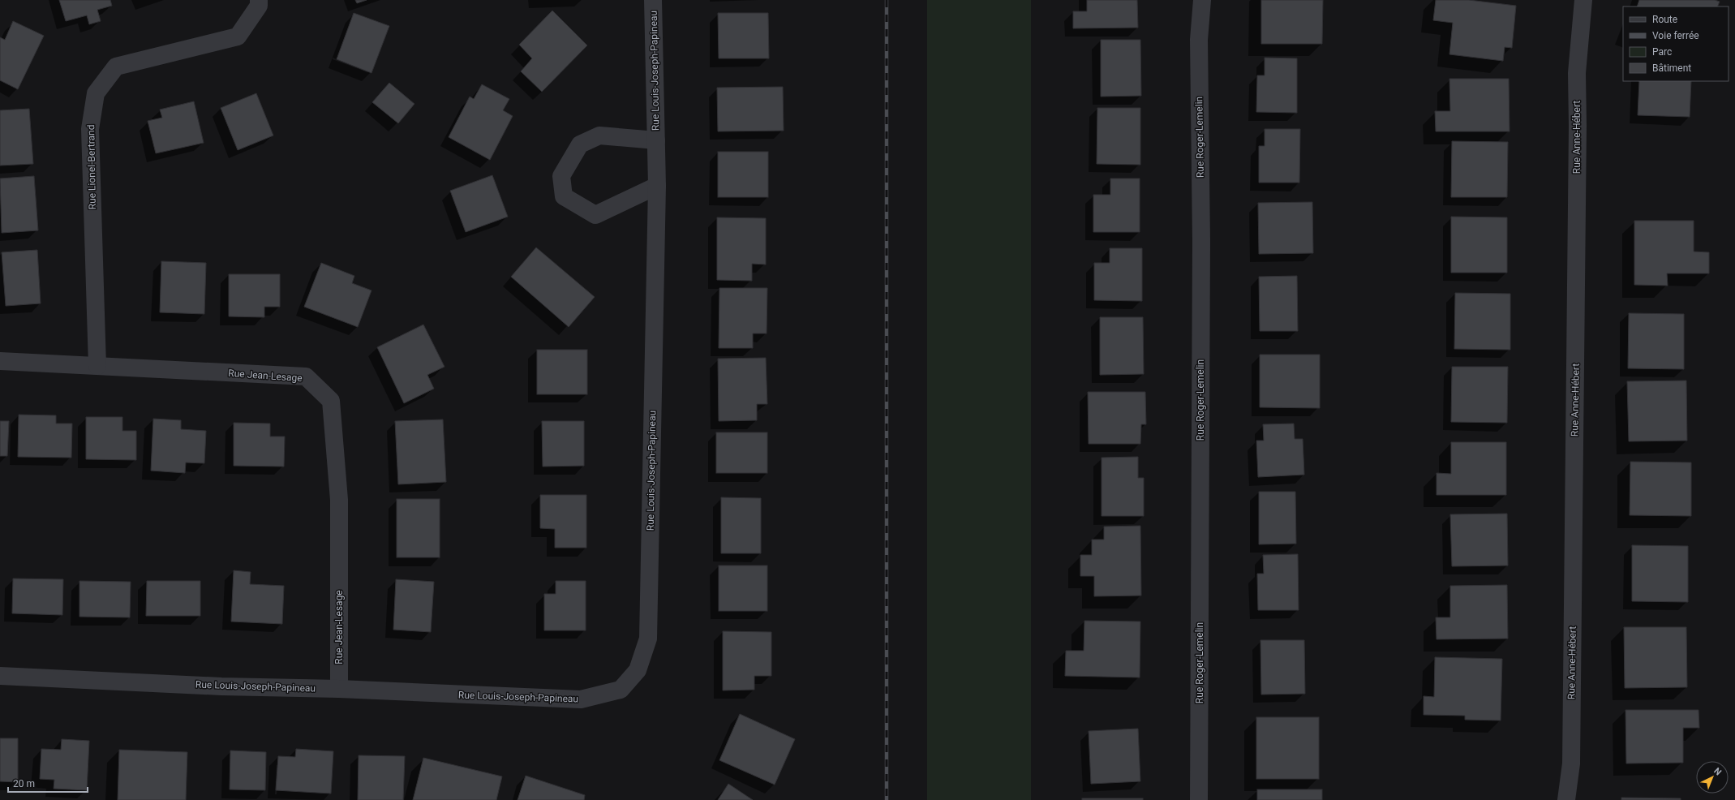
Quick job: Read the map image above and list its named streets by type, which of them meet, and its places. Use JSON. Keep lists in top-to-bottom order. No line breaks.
{"streets":{"street":["Rue Louis-Joseph-Papineau","Rue Roger-Lemelin","Rue Anne-Hébert","Rue Lionel-Bertrand","Rue Jean-Lesage"]},"crossings":[["Rue Louis-Joseph-Papineau","Rue Jean-Lesage"],["Rue Lionel-Bertrand","Rue Jean-Lesage"]],"legend":["Route","Voie ferrée","Parc","Bâtiment"],"scale_bar":"20 m","north":"top right"}
